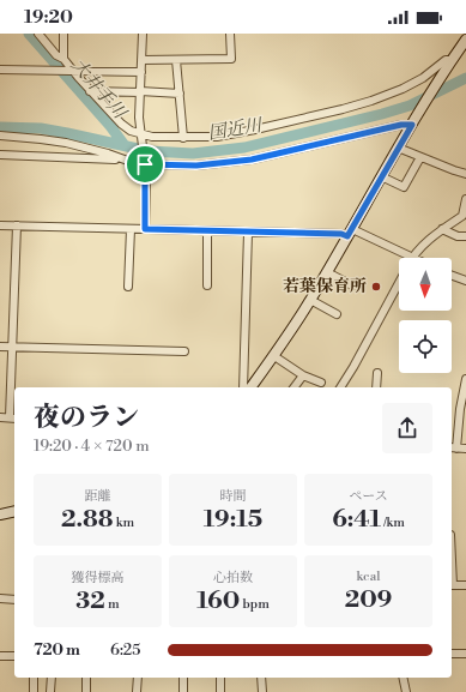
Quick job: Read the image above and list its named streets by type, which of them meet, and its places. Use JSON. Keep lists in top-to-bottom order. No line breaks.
{"water":["大井手川","国近川"],"places":["若葉保育所"],"north":"bottom","page":{"status":"19:20","heading":["夜のラン","19:20 · 4 × 720 m"],"stats":[["距離","2.88 km"],["時間","19:15"],["ペース","6:41 /km"],["獲得標高","32 m"],["心拍数","160 bpm"],["kcal","209"]],"list":[{"name":"720 m","note":"6:25"}]}}
